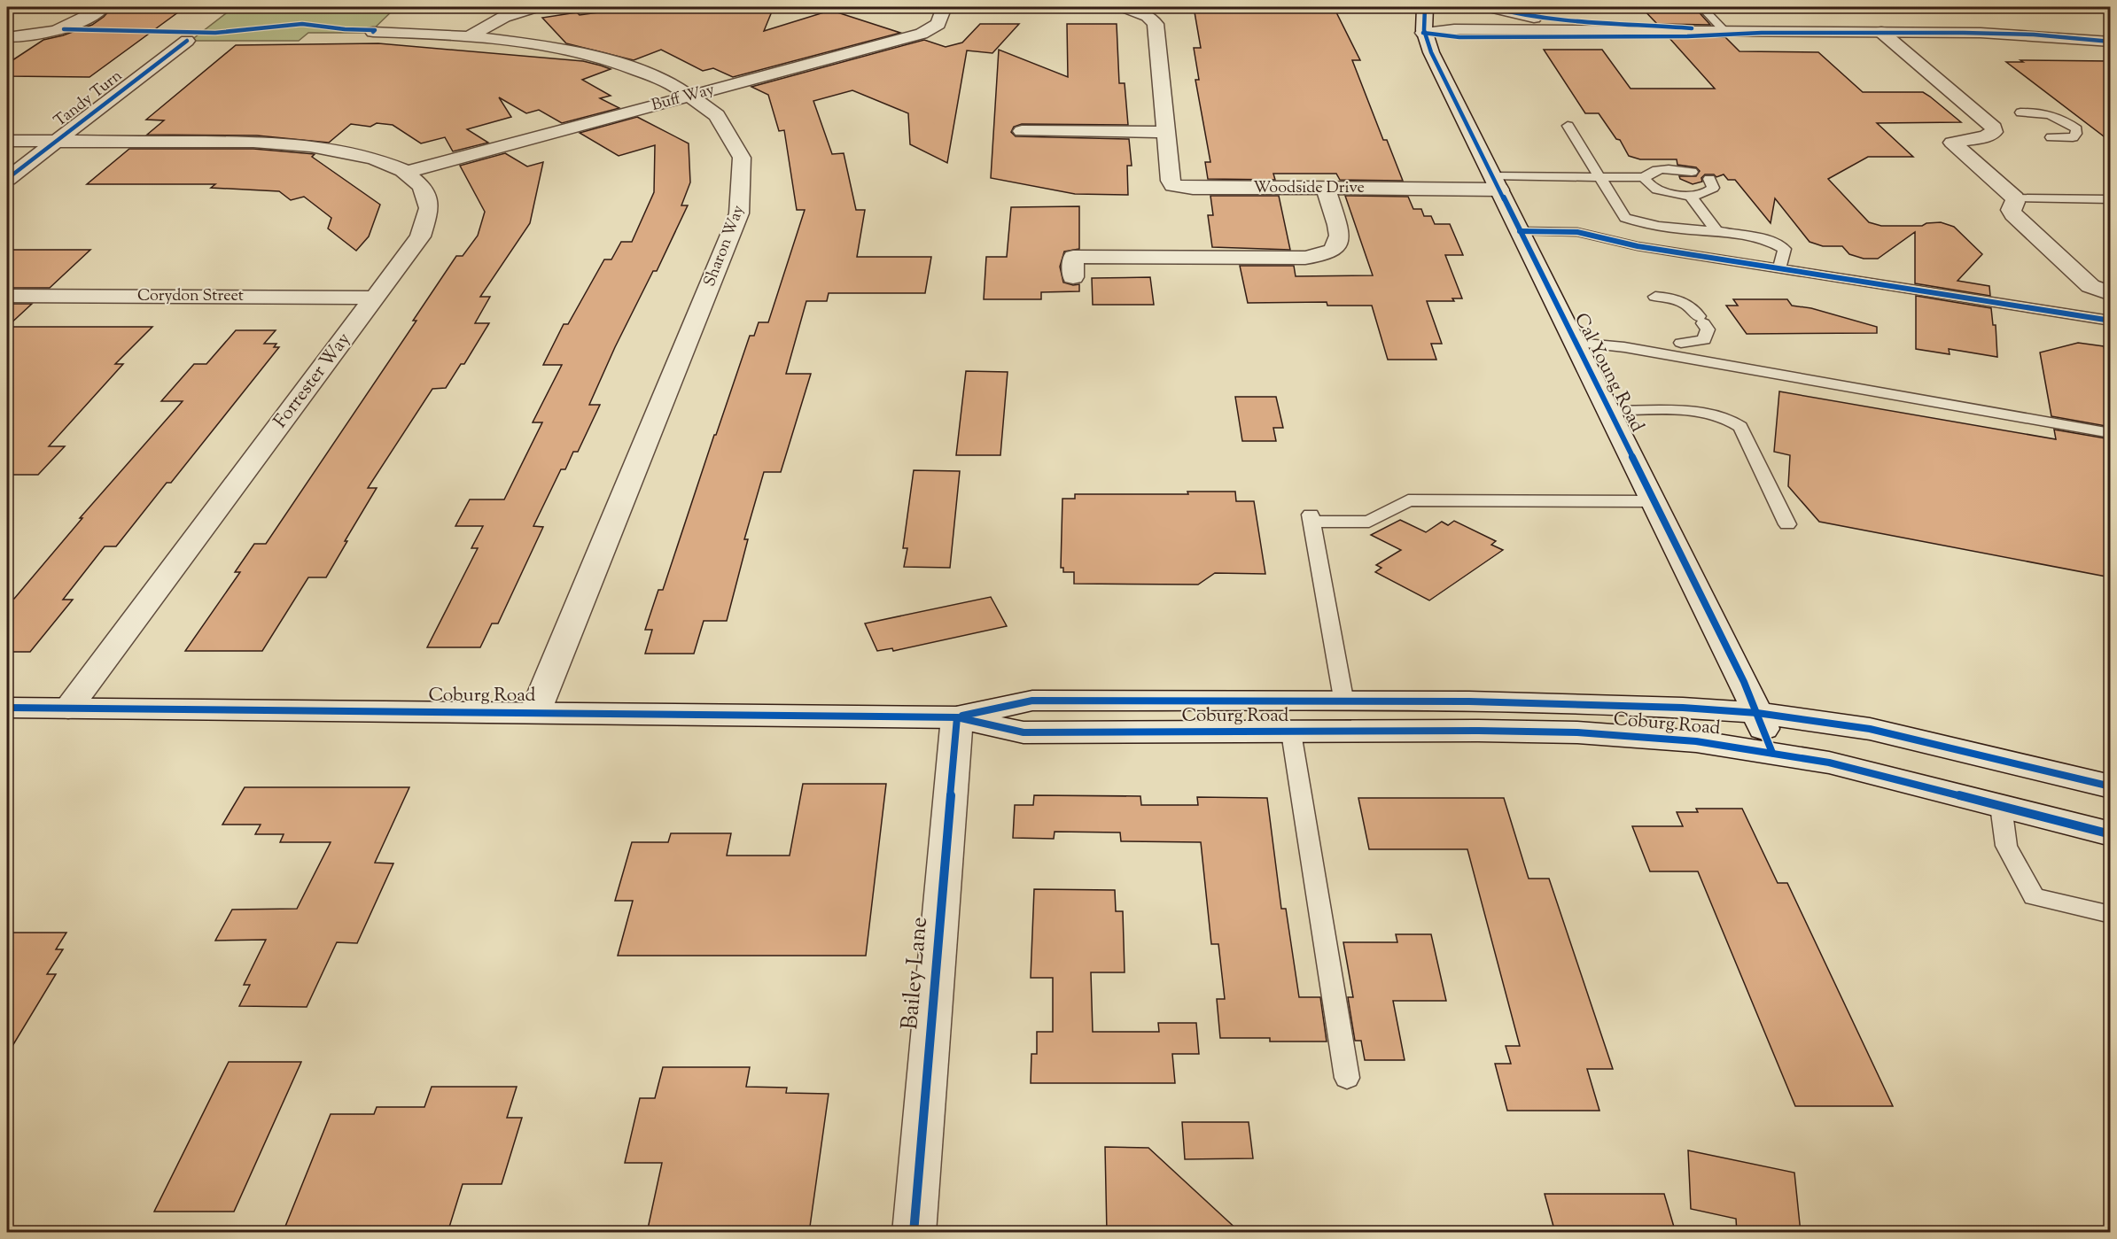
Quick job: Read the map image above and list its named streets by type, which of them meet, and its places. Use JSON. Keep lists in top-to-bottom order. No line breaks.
{"streets":{"street":["Buff Way","Tandy Turn","Woodside Drive","Sharon Way","Corydon Street","Cal Young Road","Forrester Way","Coburg Road","Bailey Lane"]},"crossings":[["Buff Way","Sharon Way"],["Buff Way","Forrester Way"],["Tandy Turn","Forrester Way"],["Woodside Drive","Cal Young Road"],["Sharon Way","Coburg Road"],["Corydon Street","Forrester Way"],["Cal Young Road","Coburg Road"],["Forrester Way","Coburg Road"],["Coburg Road","Bailey Lane"]]}
